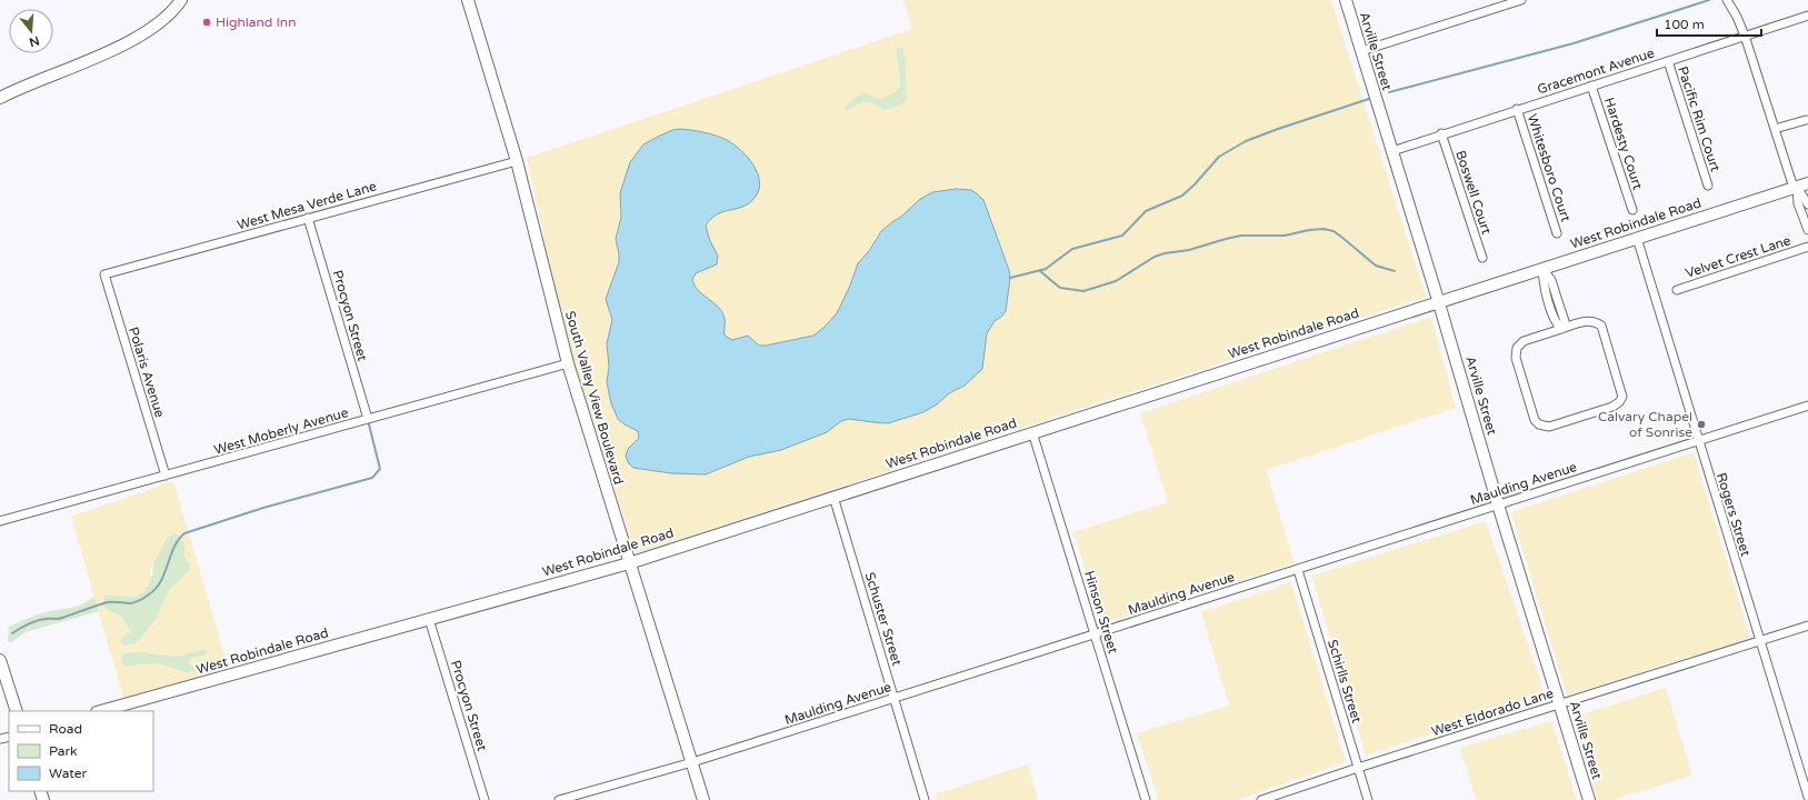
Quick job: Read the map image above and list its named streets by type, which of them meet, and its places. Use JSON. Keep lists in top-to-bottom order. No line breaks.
{"streets":{"street":["Arville Street","Gracemont Avenue","Pacific Rim Court","Hardesty Court","Whitesboro Court","Boswell Court","West Mesa Verde Lane","West Robindale Road","Velvet Crest Lane","Procyon Street","Polaris Avenue","South Valley View Boulevard","West Moberly Avenue","Maulding Avenue","Rogers Street","Hinson Street","Schuster Street","Schirlls Street","West Eldorado Lane"]},"crossings":[["Arville Street","Gracemont Avenue"],["Arville Street","West Robindale Road"],["Arville Street","Maulding Avenue"],["Arville Street","West Eldorado Lane"],["Gracemont Avenue","Pacific Rim Court"],["Gracemont Avenue","Hardesty Court"],["Gracemont Avenue","Whitesboro Court"],["Gracemont Avenue","Boswell Court"],["West Mesa Verde Lane","Procyon Street"],["West Mesa Verde Lane","Polaris Avenue"],["West Mesa Verde Lane","South Valley View Boulevard"],["West Robindale Road","Procyon Street"],["West Robindale Road","South Valley View Boulevard"],["West Robindale Road","Rogers Street"],["West Robindale Road","Hinson Street"],["West Robindale Road","Schuster Street"],["Procyon Street","West Moberly Avenue"],["Polaris Avenue","West Moberly Avenue"],["South Valley View Boulevard","West Moberly Avenue"],["South Valley View Boulevard","Maulding Avenue"],["Maulding Avenue","Rogers Street"],["Maulding Avenue","Hinson Street"],["Maulding Avenue","Schuster Street"],["Maulding Avenue","Schirlls Street"],["Rogers Street","West Eldorado Lane"],["Schirlls Street","West Eldorado Lane"]],"places":["Highland Inn","Calvary Chapel of Sonrise"],"legend":["Road","Park","Water"],"scale_bar":"100 m","north":"bottom"}
